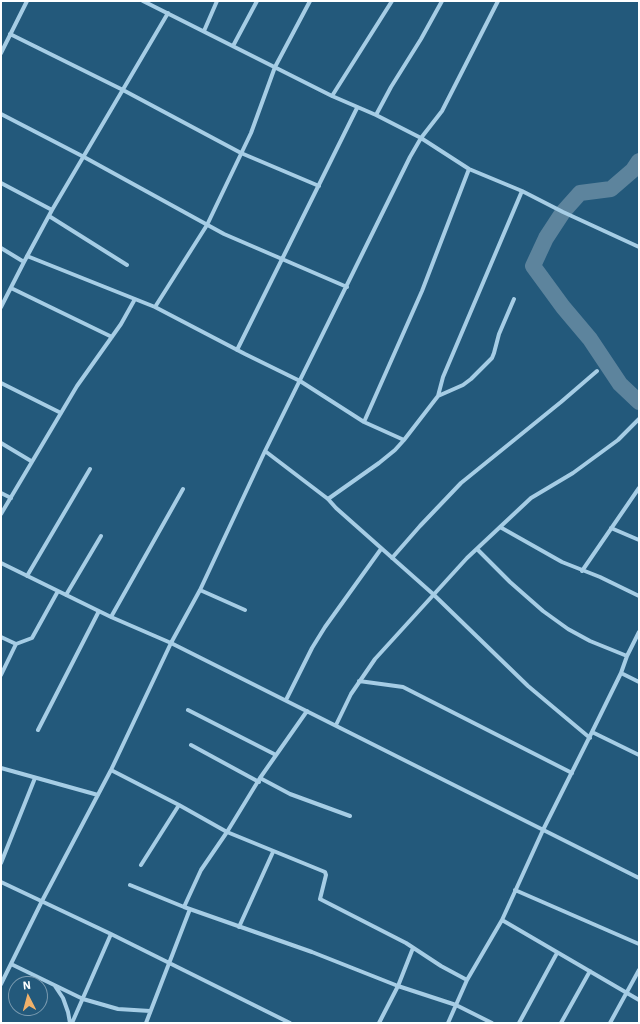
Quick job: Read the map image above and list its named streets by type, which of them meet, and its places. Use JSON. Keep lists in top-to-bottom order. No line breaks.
{"north":"top"}
